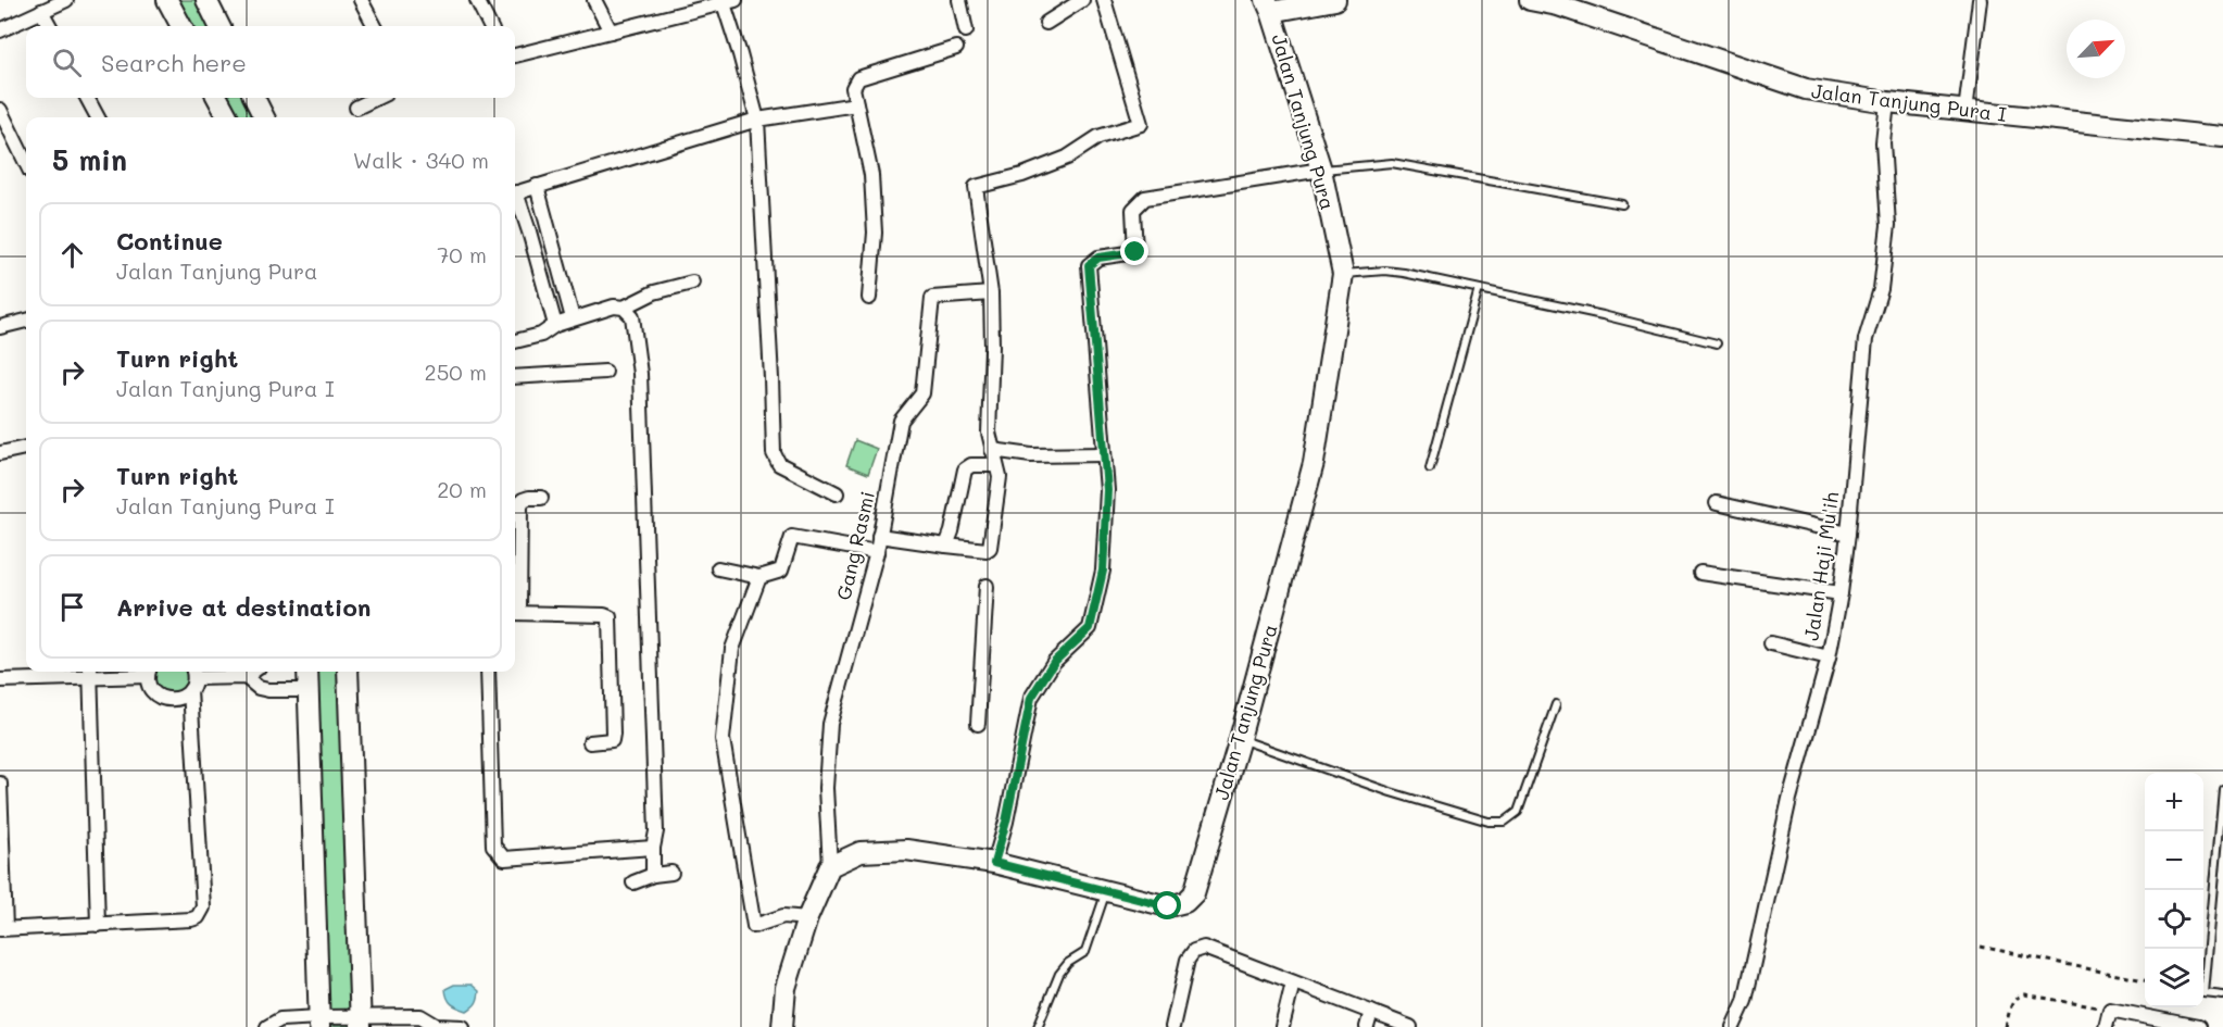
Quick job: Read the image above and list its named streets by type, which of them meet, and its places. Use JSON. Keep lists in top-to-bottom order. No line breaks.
{"streets":{"street":["Jalan Tanjung Pura I","Jalan Tanjung Pura","Gang Rasmi","Jalan Haji Mu'ih"]},"crossings":[["Jalan Tanjung Pura I","Jalan Haji Mu'ih"],["Jalan Tanjung Pura","Gang Rasmi"]],"north":"top right","page":{"search":"Search here","heading":["5 min","Walk · 340 m"],"list":[["Continue","Jalan Tanjung Pura","70 m"],["Turn right","Jalan Tanjung Pura I","250 m"],["Turn right","Jalan Tanjung Pura I","20 m"],"Arrive at destination"],"map_buttons":["+","−"]}}
